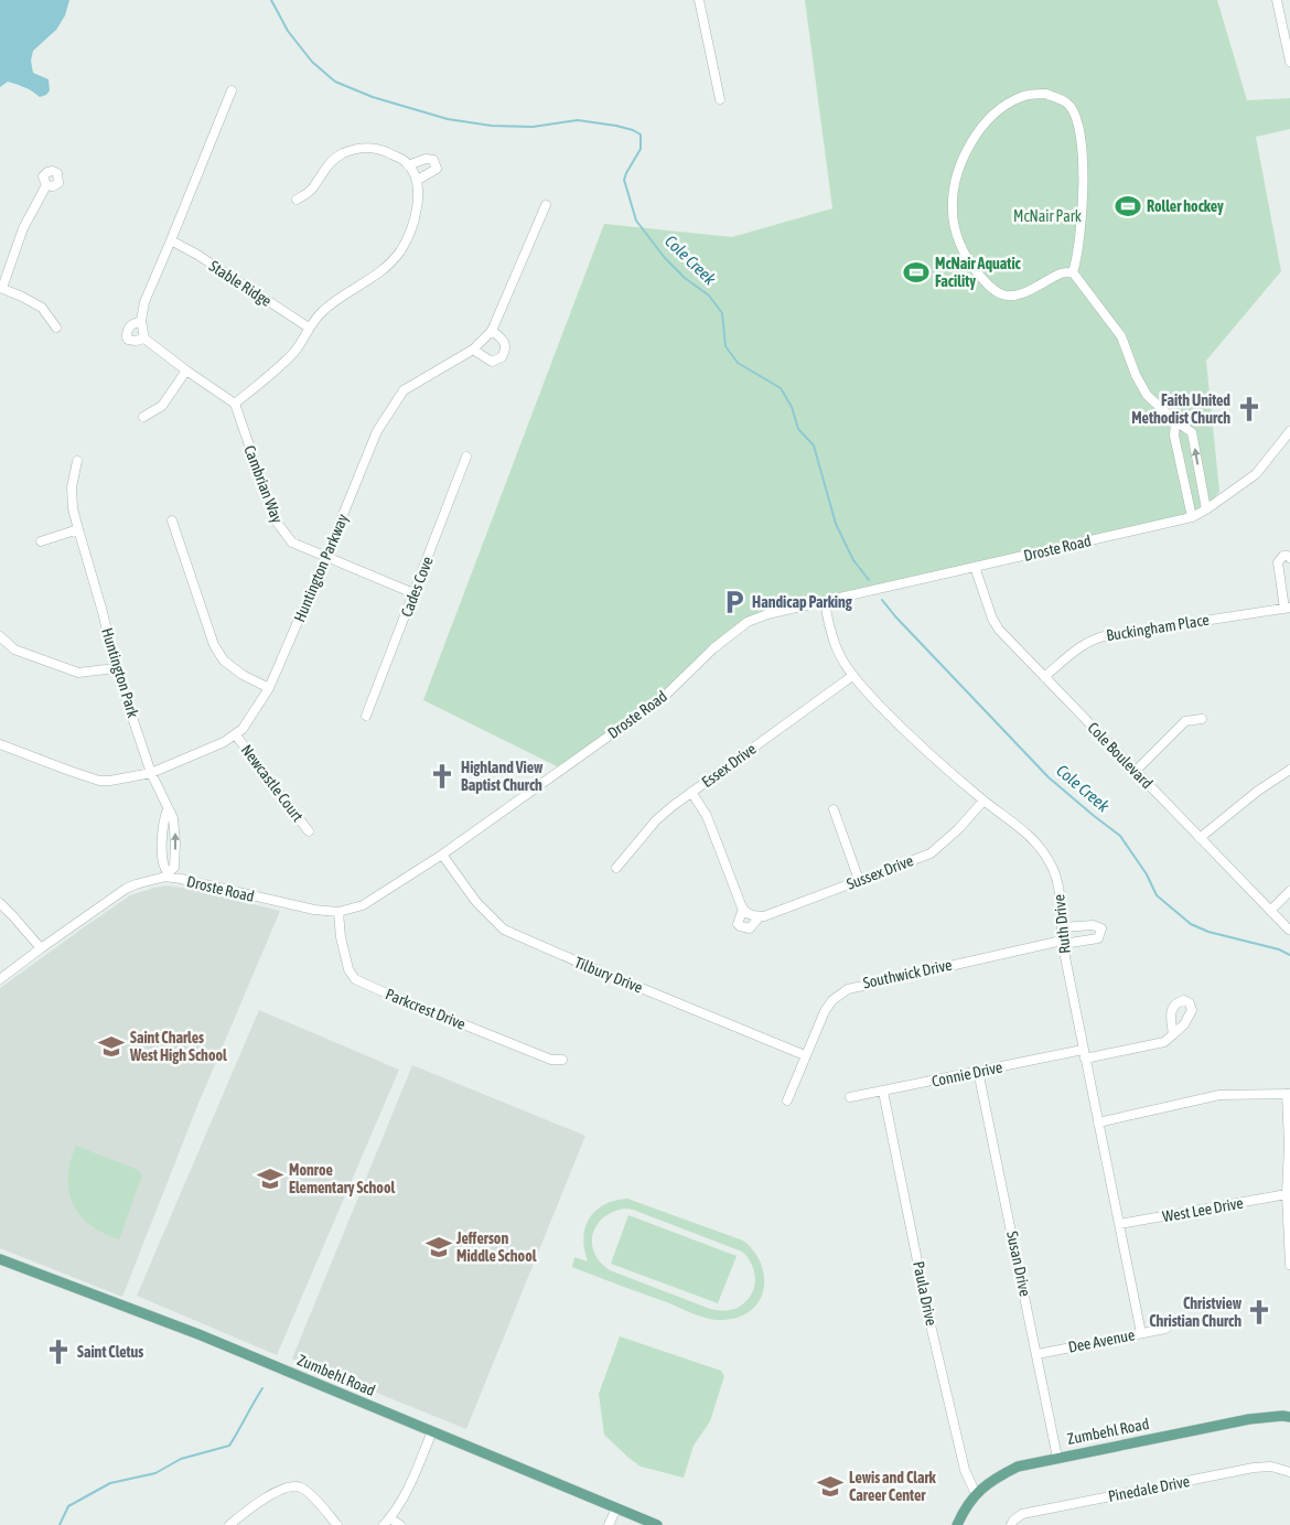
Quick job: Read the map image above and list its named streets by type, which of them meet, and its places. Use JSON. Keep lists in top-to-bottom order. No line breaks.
{"streets":{"main road":["Zumbehl Road"],"street":["Stable Ridge","Cambrian Way","Droste Road","Huntington Parkway","Cades Cove","Buckingham Place","Huntington Park","Cole Boulevard","Essex Drive","Newcastle Court","Sussex Drive","Ruth Drive","Southwick Drive","Tilbury Drive","Parkcrest Drive","Connie Drive","West Lee Drive","Susan Drive","Paula Drive","Dee Avenue","Pinedale Drive"]},"crossings":[["Cambrian Way","Huntington Parkway"],["Cambrian Way","Cades Cove"],["Droste Road","Huntington Park"],["Droste Road","Cole Boulevard"],["Droste Road","Ruth Drive"],["Droste Road","Tilbury Drive"],["Droste Road","Parkcrest Drive"],["Huntington Parkway","Huntington Park"],["Huntington Parkway","Newcastle Court"],["Buckingham Place","Cole Boulevard"],["Essex Drive","Sussex Drive"],["Essex Drive","Ruth Drive"],["Sussex Drive","Ruth Drive"],["Ruth Drive","Southwick Drive"],["Ruth Drive","Connie Drive"],["Ruth Drive","West Lee Drive"],["Ruth Drive","Dee Avenue"],["Southwick Drive","Tilbury Drive"],["Connie Drive","Susan Drive"],["Connie Drive","Paula Drive"],["Susan Drive","Dee Avenue"],["Susan Drive","Zumbehl Road"],["Paula Drive","Zumbehl Road"]],"water":["Cole Creek"],"parks":["McNair Park"],"places":{"sports":["Roller hockey","McNair Aquatic Facility"],"church":["Faith United Methodist Church","Highland View Baptist Church","Christview Christian Church","Saint Cletus"],"parking":["Handicap Parking"],"school or university":["Saint Charles West High School","Monroe Elementary School","Jefferson Middle School","Lewis and Clark Career Center"]}}
